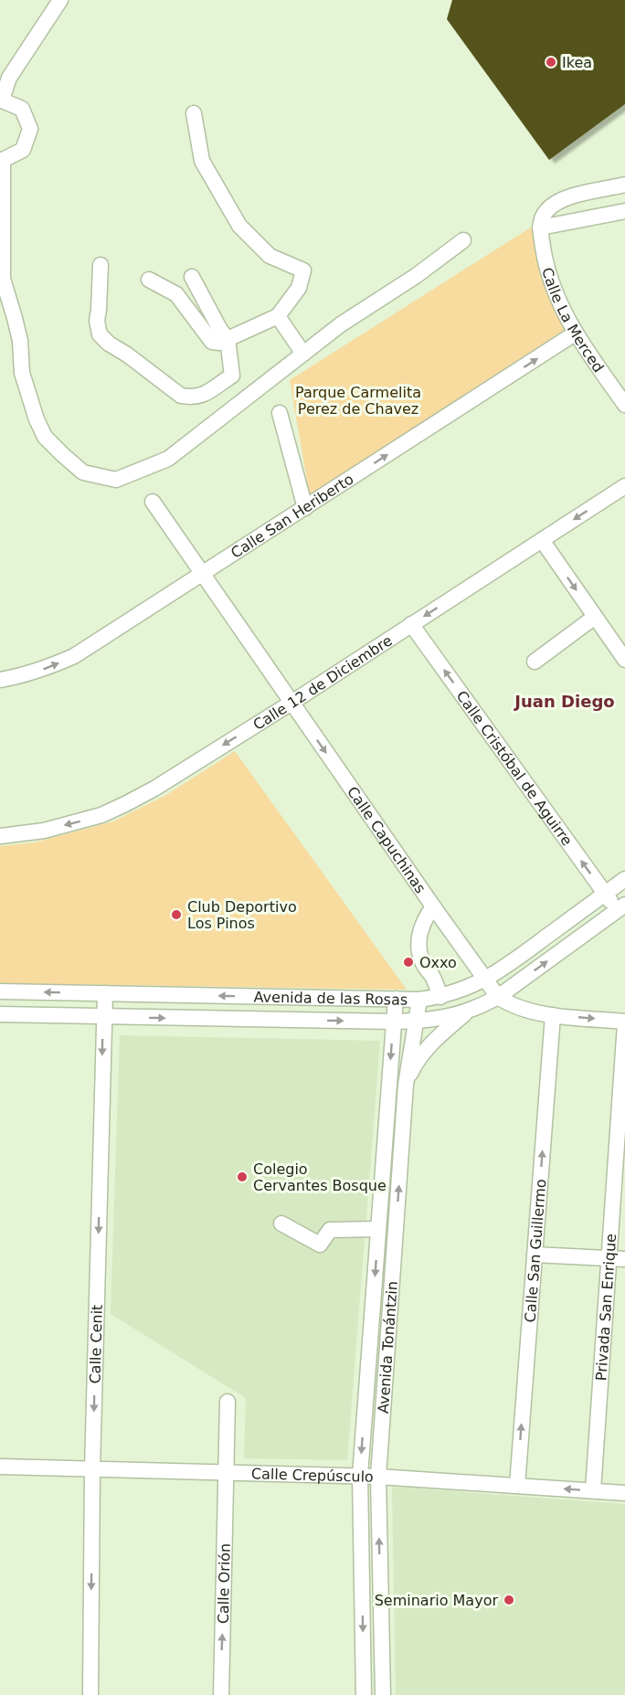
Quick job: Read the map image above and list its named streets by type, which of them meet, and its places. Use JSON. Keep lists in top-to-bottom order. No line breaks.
{"streets":{"street":["Calle La Merced","Calle San Heriberto","Calle 12 de Diciembre","Calle Cristóbal de Aguirre","Calle Capuchinas","Avenida de las Rosas","Calle San Guillermo","Privada San Enrique","Calle Cenit","Avenida Tonántzin","Calle Crepúsculo","Calle Orión"]},"crossings":[["Calle La Merced","Calle San Heriberto"],["Calle San Heriberto","Calle Capuchinas"],["Calle 12 de Diciembre","Calle Cristóbal de Aguirre"],["Calle 12 de Diciembre","Calle Capuchinas"],["Calle Cristóbal de Aguirre","Avenida de las Rosas"],["Calle Capuchinas","Avenida de las Rosas"],["Calle Capuchinas","Calle San Guillermo"],["Calle Capuchinas","Privada San Enrique"],["Avenida de las Rosas","Calle Cenit"],["Avenida de las Rosas","Avenida Tonántzin"],["Calle San Guillermo","Calle Crepúsculo"],["Privada San Enrique","Calle Crepúsculo"],["Calle Cenit","Calle Crepúsculo"],["Avenida Tonántzin","Calle Crepúsculo"],["Calle Crepúsculo","Calle Orión"]],"one_way":["Calle San Heriberto","Calle 12 de Diciembre","Calle Cristóbal de Aguirre","Calle Capuchinas","Calle San Guillermo","Calle Cenit","Calle Orión"],"districts":["Juan Diego"],"parks":["Parque Carmelita Perez de Chavez"],"places":["Ikea","Club Deportivo Los Pinos","Oxxo","Colegio Cervantes Bosque","Seminario Mayor"]}
